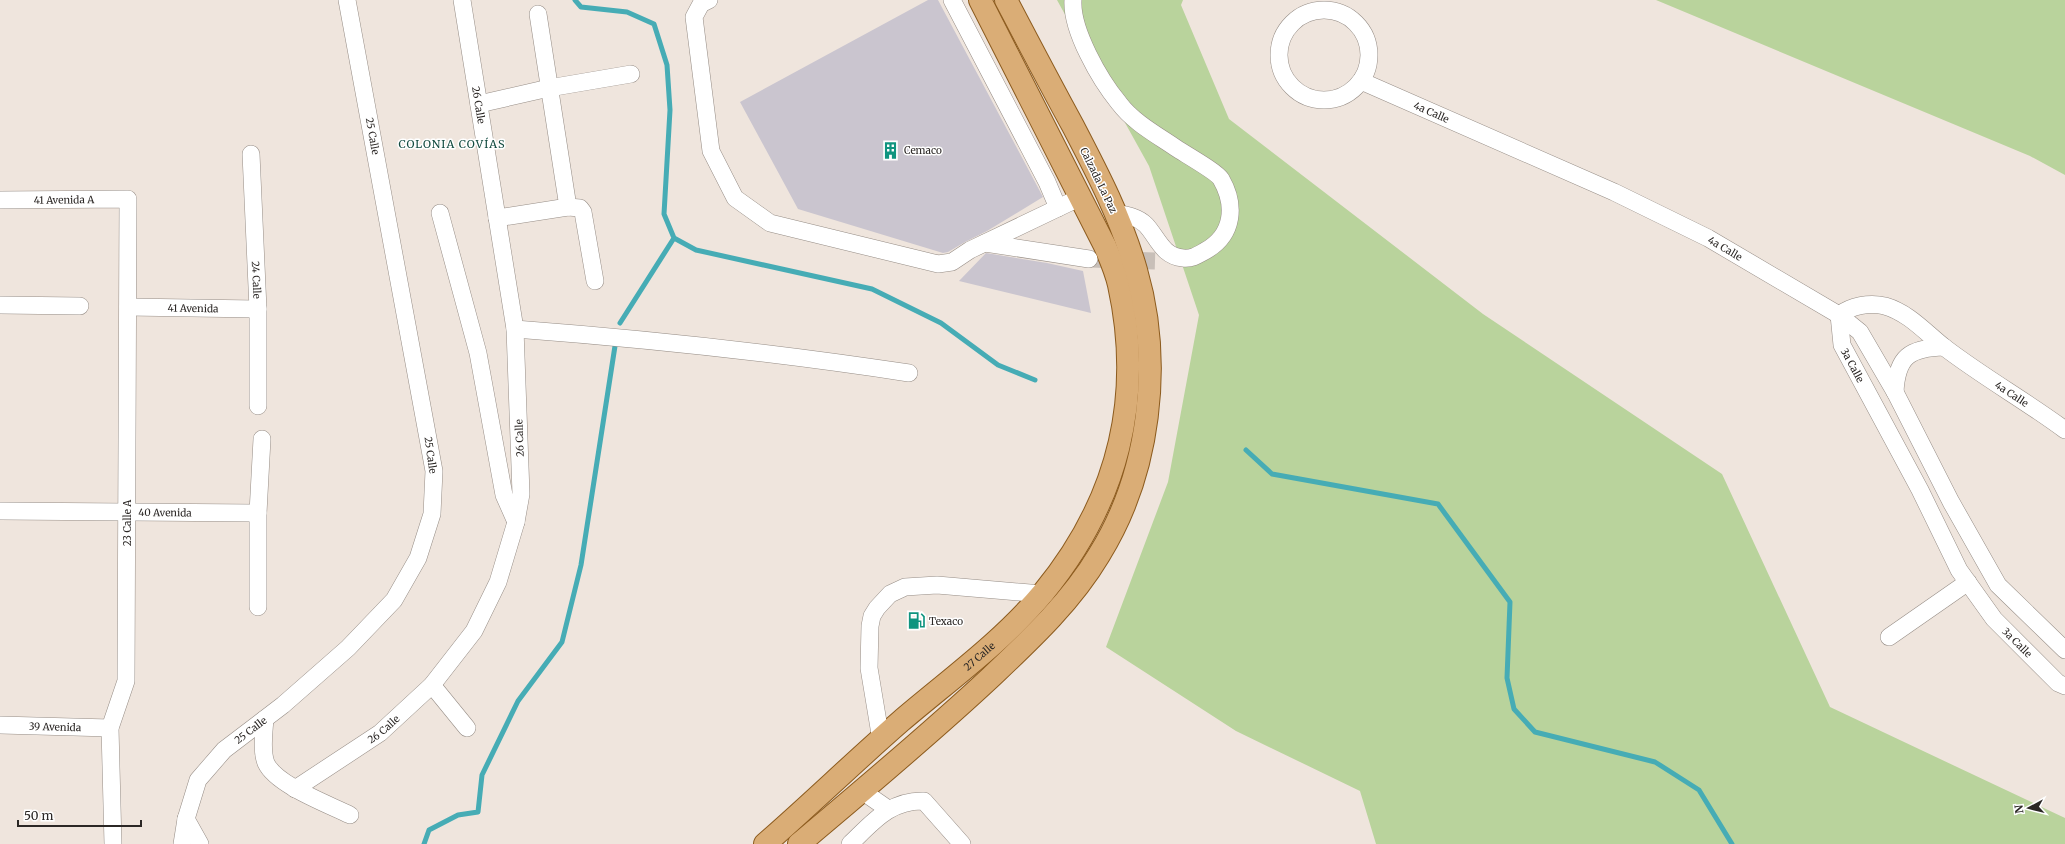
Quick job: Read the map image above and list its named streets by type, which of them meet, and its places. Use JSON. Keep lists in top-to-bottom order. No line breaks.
{"streets":{"main road":["Calzada La Paz","27 Calle"],"street":["26 Calle","4a Calle","25 Calle","41 Avenida A","24 Calle","41 Avenida","3a Calle","40 Avenida","23 Calle A","39 Avenida"]},"crossings":[["4a Calle","3a Calle"],["41 Avenida A","23 Calle A"],["24 Calle","41 Avenida"],["41 Avenida","23 Calle A"],["40 Avenida","23 Calle A"],["23 Calle A","39 Avenida"]],"districts":["COLONIA COVÍAS"],"places":{"building":["Cemaco"],"fuel station":["Texaco"]},"scale_bar":"50 m","north":"left"}
